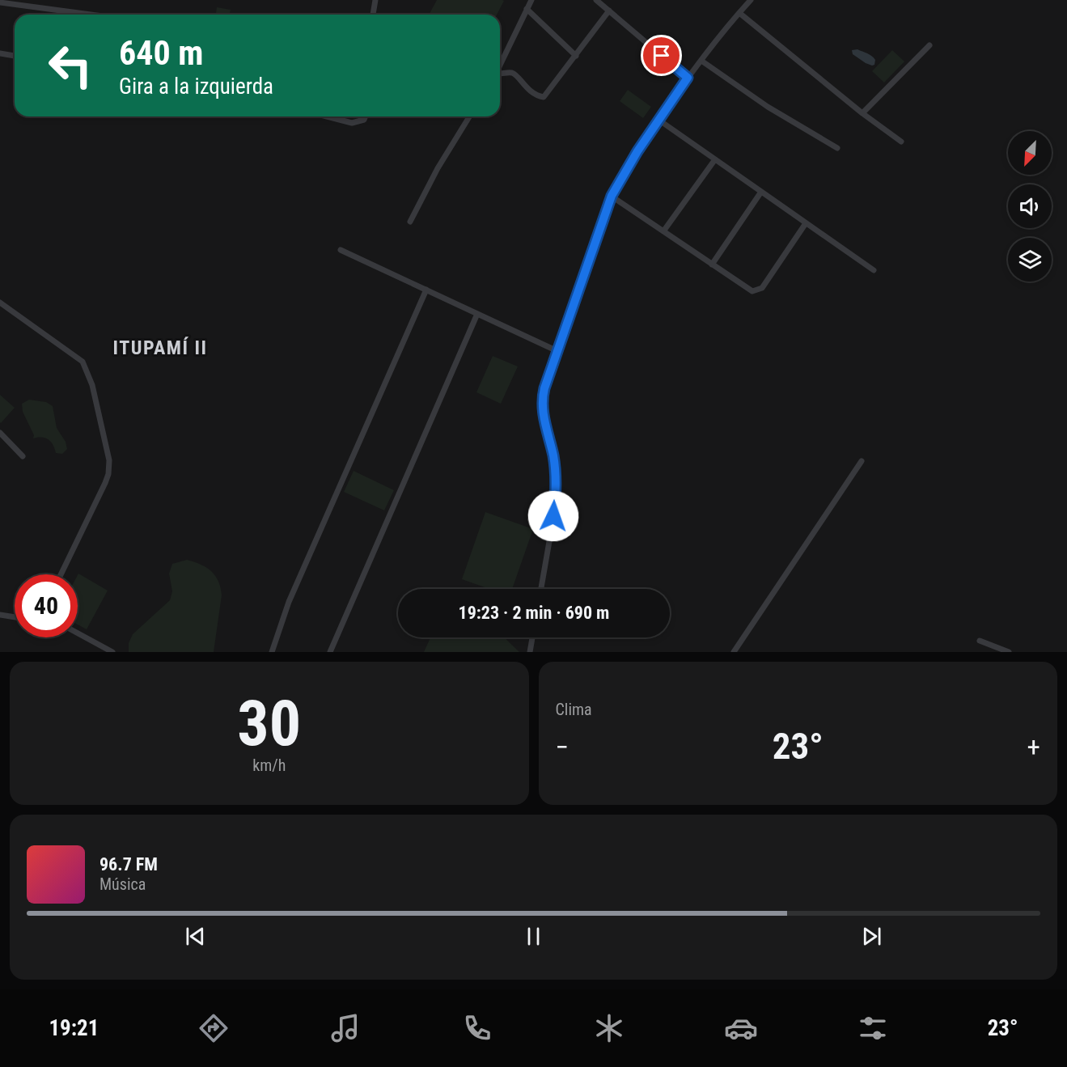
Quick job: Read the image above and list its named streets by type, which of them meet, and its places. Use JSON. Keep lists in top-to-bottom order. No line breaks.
{"districts":["ITUPAMÍ II"],"north":"bottom left","page":{"turn":["640 m","Gira a la izquierda"],"limit":"40","trip":"19:23 · 2 min · 690 m","tile":[["30","km/h"],"Clima"],"heat":["−","23°","+"],"song":["96.7 FM","Música"],"tabs":["19:21","23°"]}}
